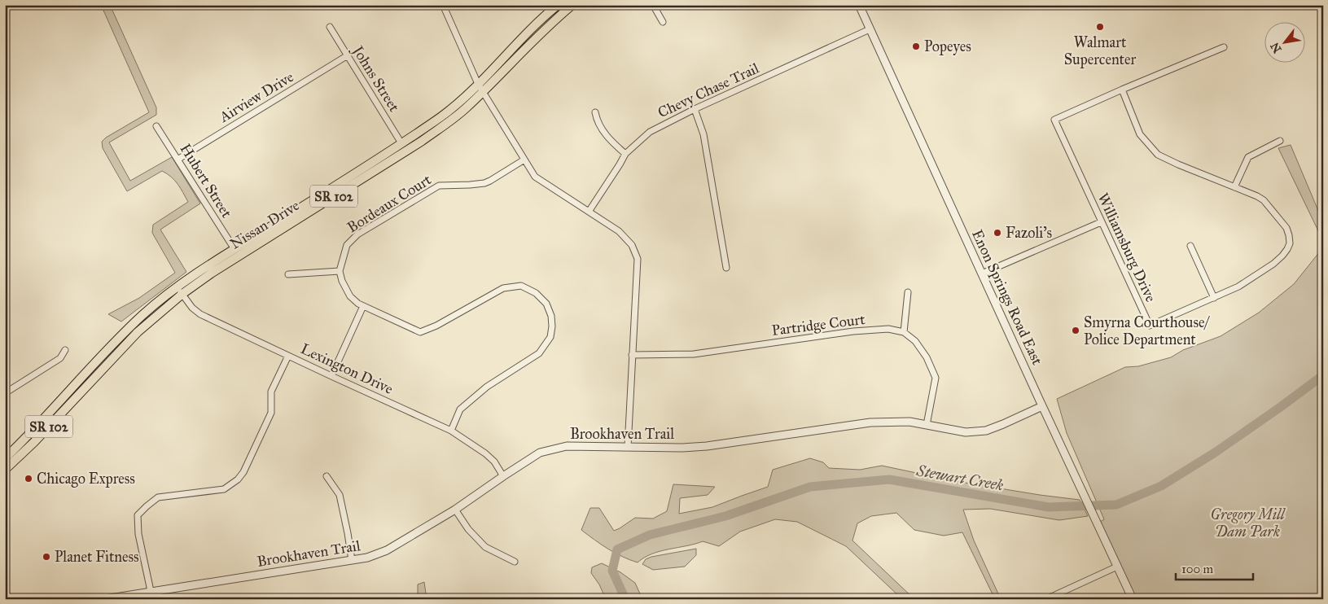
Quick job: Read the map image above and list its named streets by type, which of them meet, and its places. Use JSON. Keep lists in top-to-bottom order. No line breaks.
{"streets":{"main road":["SR 102","Nissan Drive"],"street":["Johns Street","Chevy Chase Trail","Airview Drive","Hubert Street","Bordeaux Court","Williamsburg Drive","Enon Springs Road East","Partridge Court","Lexington Drive","Brookhaven Trail"]},"crossings":[["Johns Street","Airview Drive"],["Johns Street","Nissan Drive"],["Chevy Chase Trail","Enon Springs Road East"],["Airview Drive","Hubert Street"],["Hubert Street","Nissan Drive"],["Nissan Drive","Lexington Drive"],["Enon Springs Road East","Brookhaven Trail"],["Lexington Drive","Brookhaven Trail"]],"water":["Stewart Creek"],"parks":["Gregory Mill Dam Park"],"places":["Walmart Supercenter","Popeyes","Fazoli's","Smyrna Courthouse/ Police Department","Chicago Express","Planet Fitness"],"scale_bar":"100 m","north":"bottom left"}
